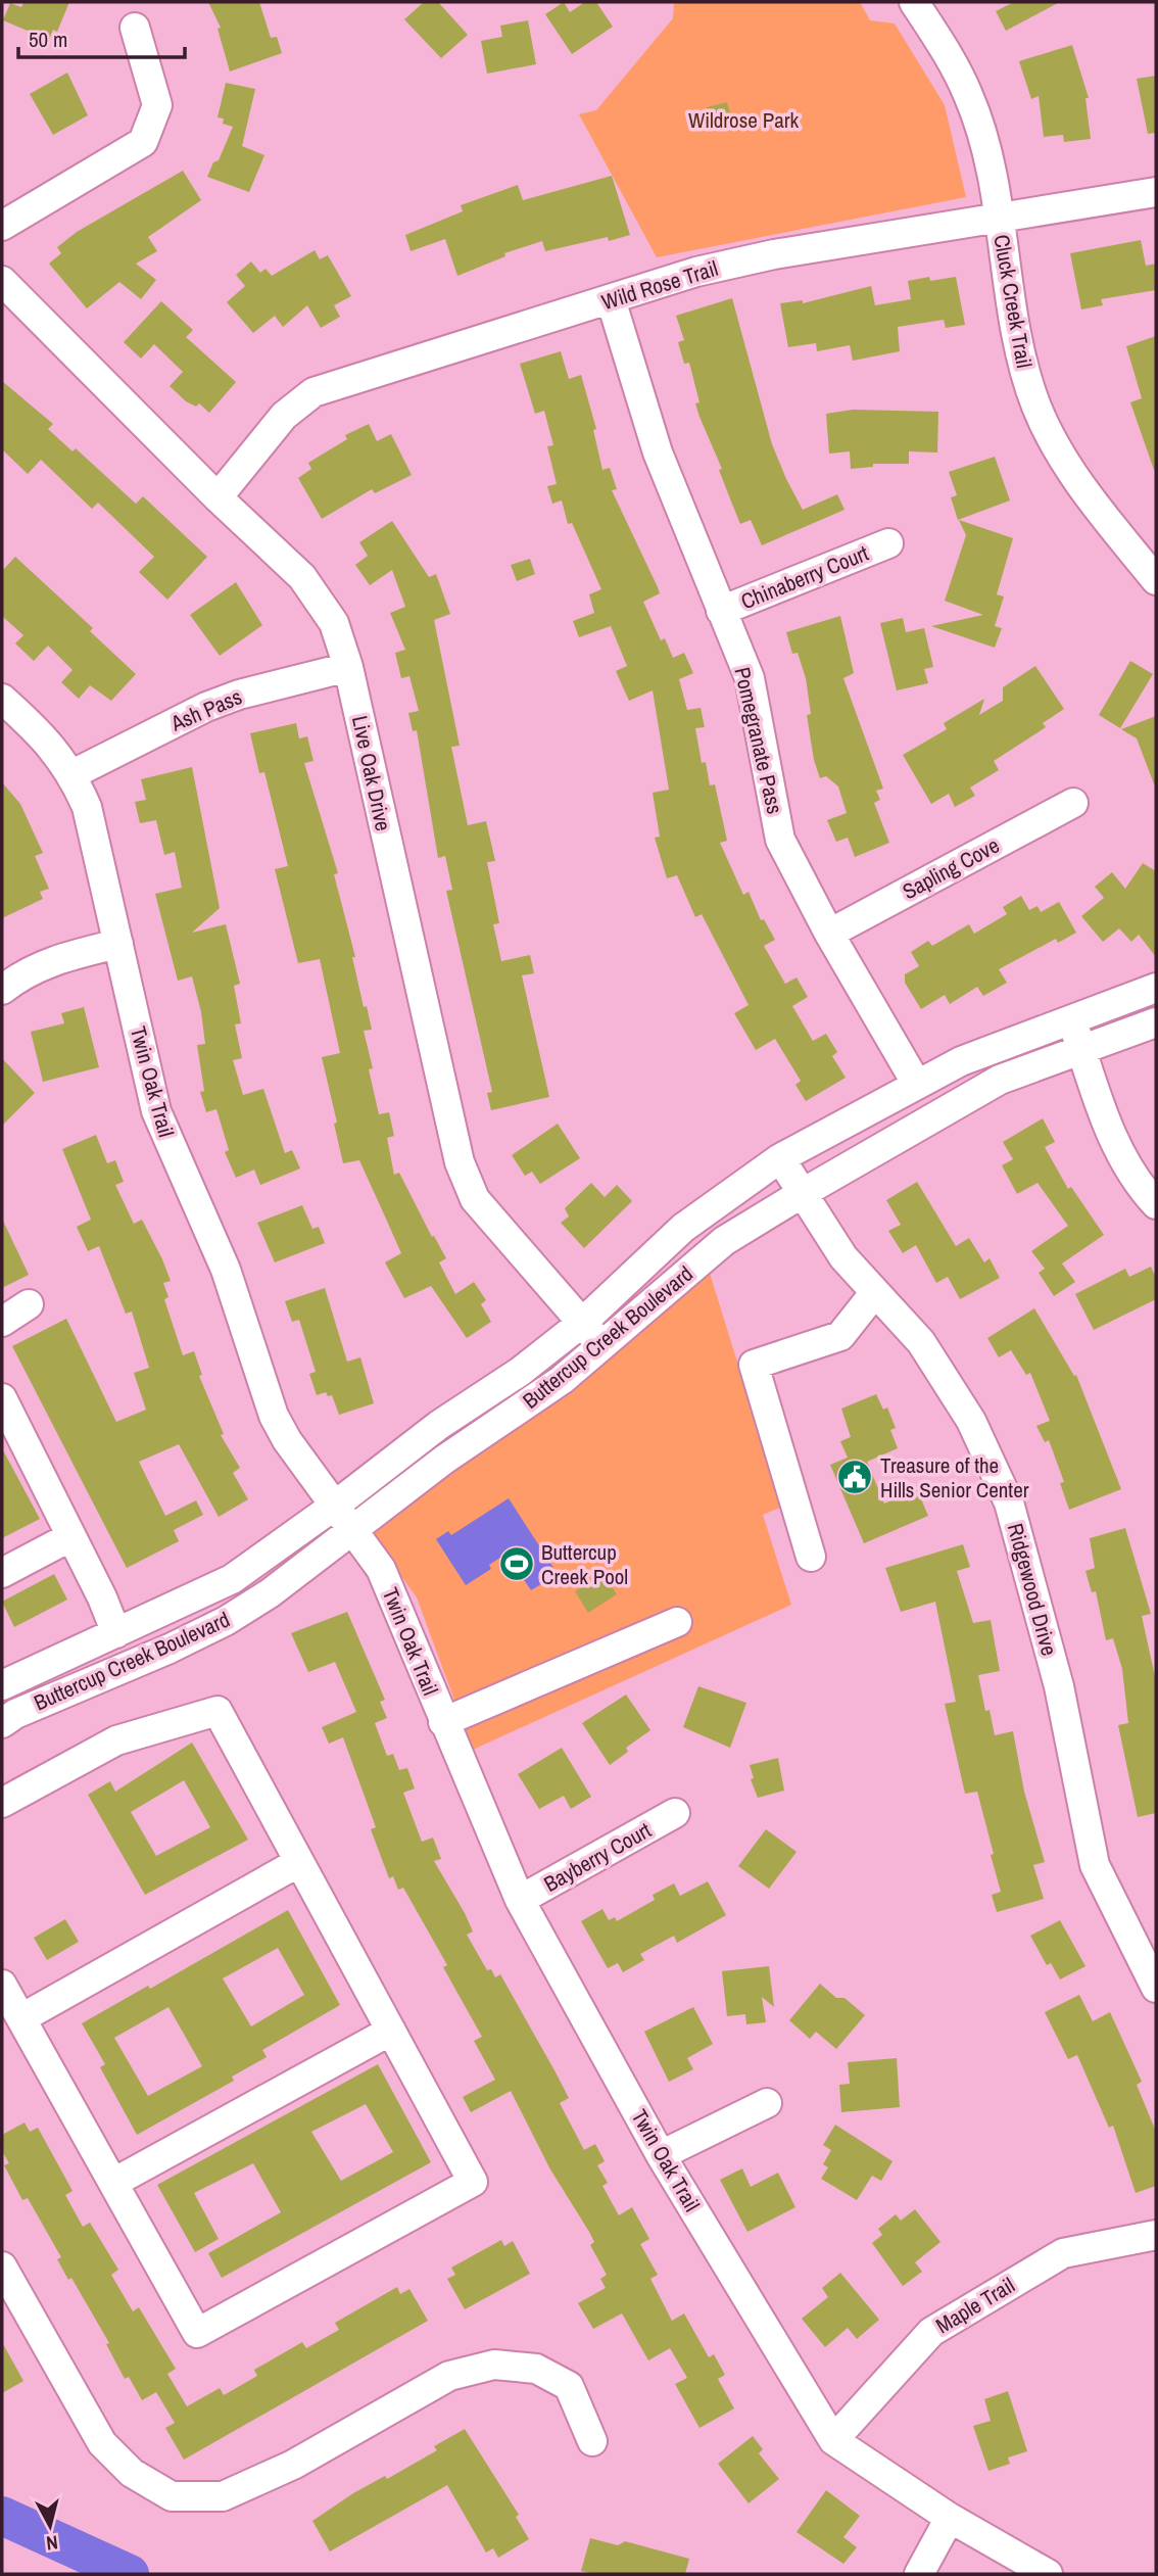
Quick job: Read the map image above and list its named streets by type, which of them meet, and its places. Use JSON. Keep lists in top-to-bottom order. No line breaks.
{"streets":{"street":["Wild Rose Trail","Cluck Creek Trail","Chinaberry Court","Ash Pass","Pomegranate Pass","Live Oak Drive","Sapling Cove","Twin Oak Trail","Buttercup Creek Boulevard","Ridgewood Drive","Bayberry Court","Maple Trail"]},"crossings":[["Wild Rose Trail","Cluck Creek Trail"],["Wild Rose Trail","Pomegranate Pass"],["Wild Rose Trail","Live Oak Drive"],["Chinaberry Court","Pomegranate Pass"],["Ash Pass","Live Oak Drive"],["Ash Pass","Twin Oak Trail"],["Pomegranate Pass","Sapling Cove"],["Pomegranate Pass","Buttercup Creek Boulevard"],["Live Oak Drive","Buttercup Creek Boulevard"],["Twin Oak Trail","Buttercup Creek Boulevard"],["Twin Oak Trail","Bayberry Court"],["Twin Oak Trail","Maple Trail"],["Buttercup Creek Boulevard","Ridgewood Drive"]],"parks":["Wildrose Park"],"places":{"public building":["Treasure of the Hills Senior Center"],"sports":["Buttercup Creek Pool"]},"scale_bar":"50 m","north":"bottom"}
